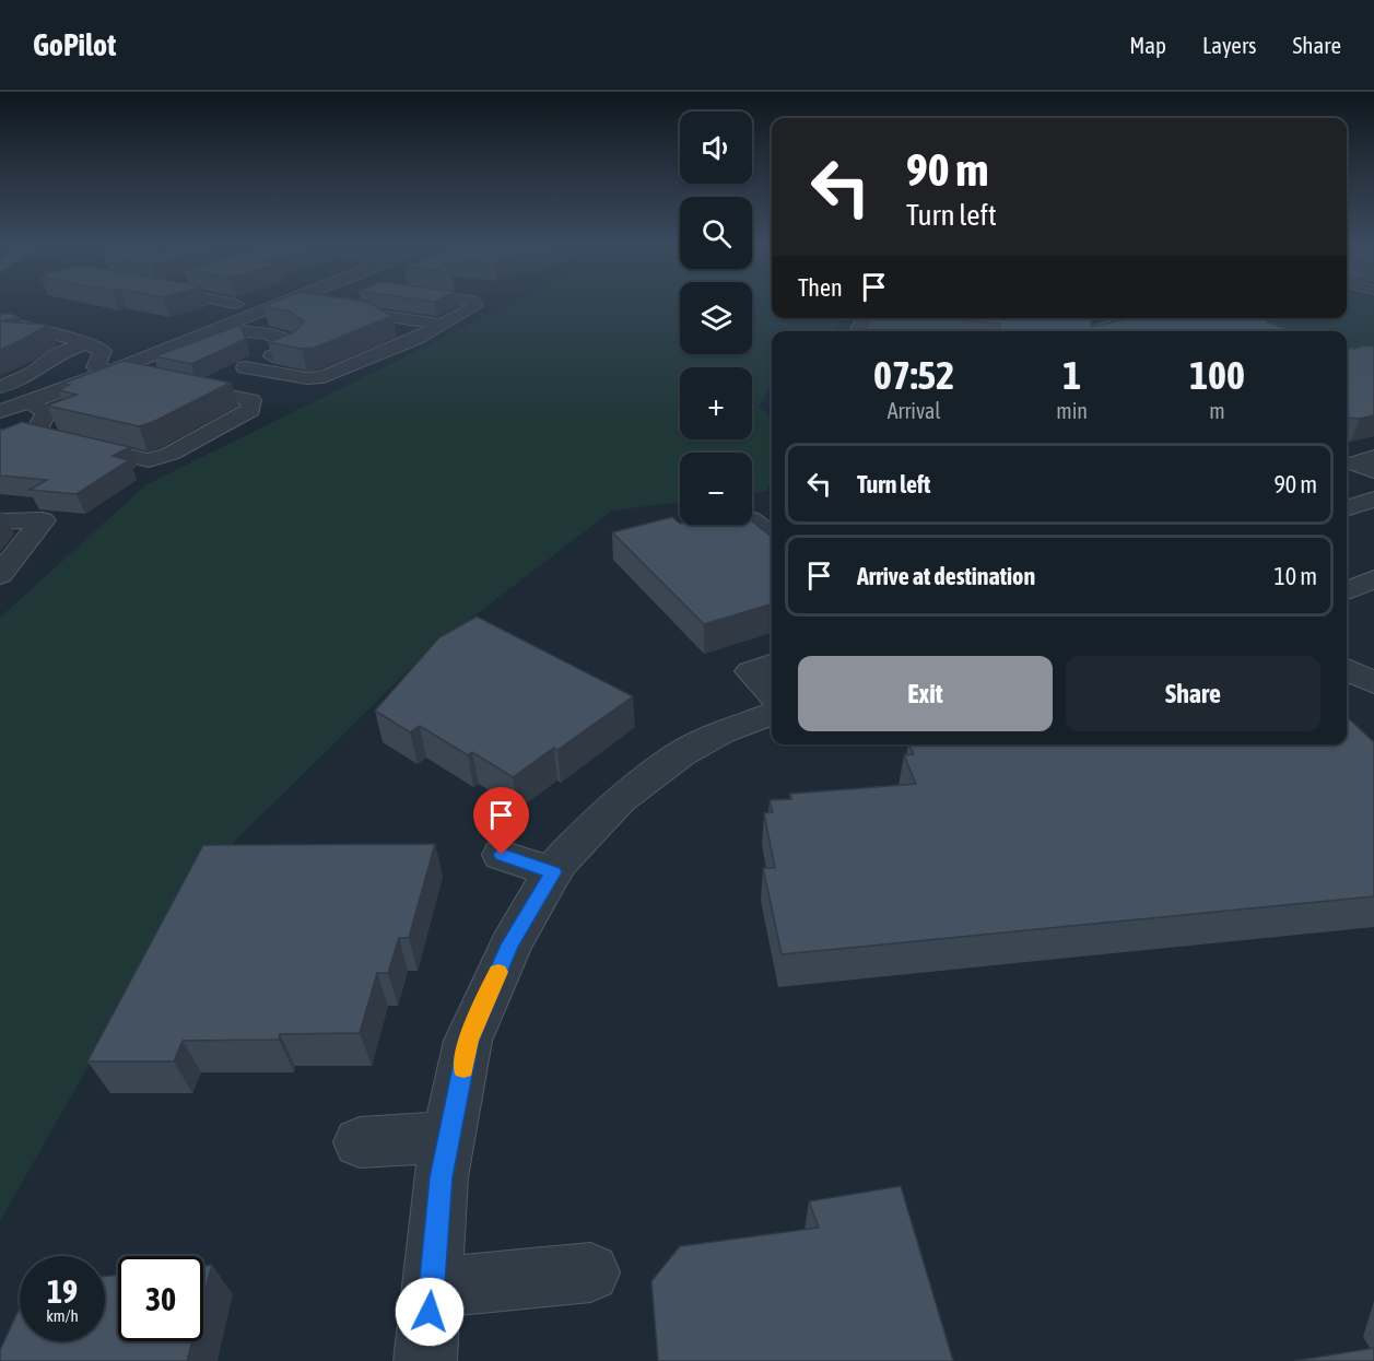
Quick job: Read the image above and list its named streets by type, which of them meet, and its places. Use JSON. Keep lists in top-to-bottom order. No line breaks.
{"page":{"header":"GoPilot","nav":["Map","Layers","Share"],"map_buttons":["+","−"],"turn":["90 m","Turn left"],"then":"Then","eta":["07:52","Arrival","1","min","100","m"],"list":[{"name":"Turn left","value":"90 m"},{"name":"Arrive at destination","value":"10 m"}],"buttons":["Exit","Share"],"speed":"19 km/h","limit":"30"}}
